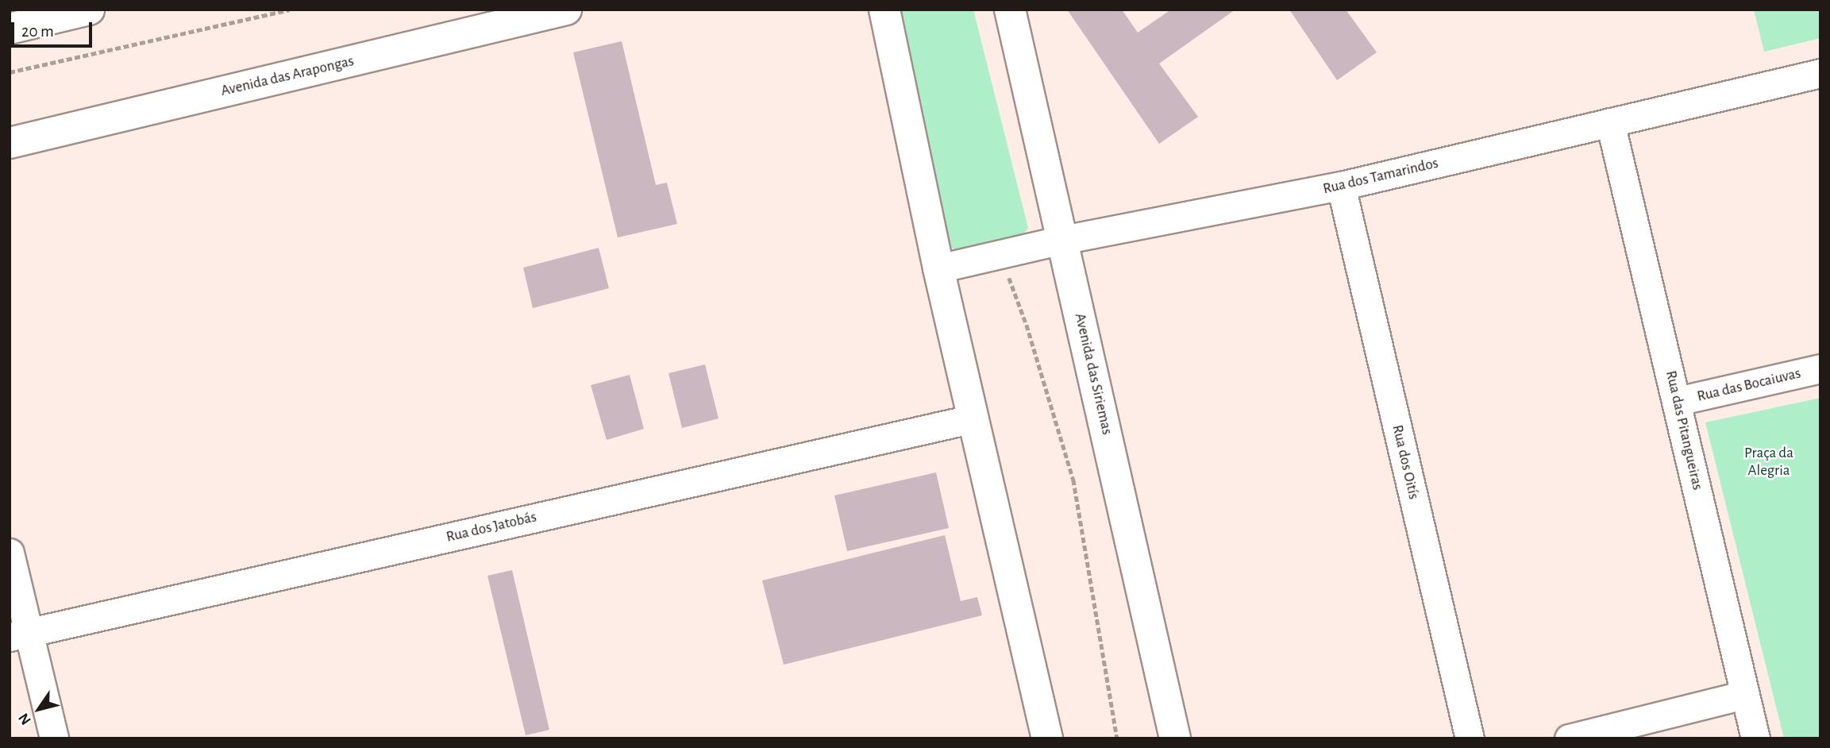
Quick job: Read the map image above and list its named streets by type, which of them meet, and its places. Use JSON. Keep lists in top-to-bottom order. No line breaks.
{"streets":{"street":["Avenida das Arapongas","Rua dos Tamarindos","Avenida das Siriemas","Rua das Bocaiuvas","Rua das Pitangueiras","Rua dos Oitís","Rua dos Jatobás"]},"crossings":[["Rua dos Tamarindos","Avenida das Siriemas"],["Rua dos Tamarindos","Rua das Pitangueiras"],["Rua dos Tamarindos","Rua dos Oitís"],["Rua das Bocaiuvas","Rua das Pitangueiras"]],"parks":["Praça da Alegria"],"scale_bar":"20 m","north":"bottom left"}
